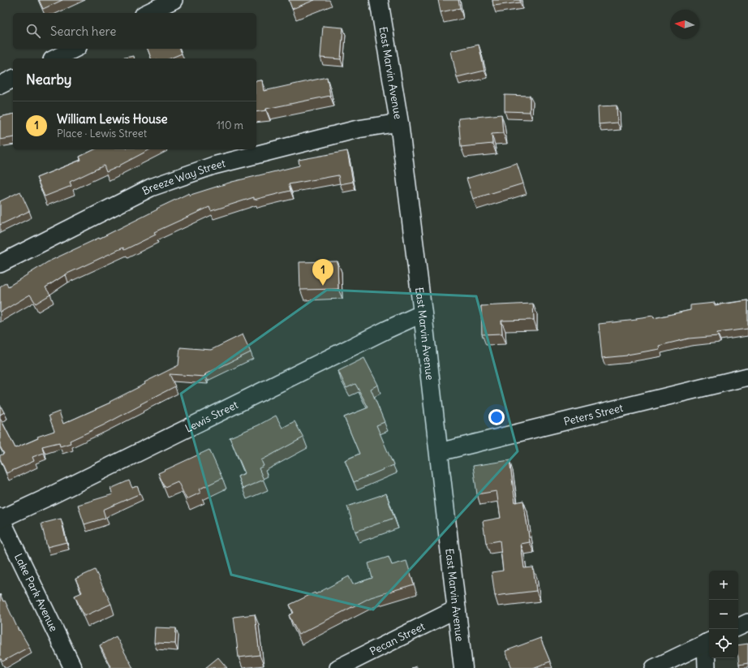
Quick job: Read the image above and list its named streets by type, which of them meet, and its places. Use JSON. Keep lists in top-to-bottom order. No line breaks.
{"streets":{"main road":["East Marvin Avenue"],"street":["Breeze Way Street","Peters Street","Lewis Street","Lake Park Avenue","Pecan Street"]},"crossings":[["East Marvin Avenue","Breeze Way Street"],["East Marvin Avenue","Peters Street"],["East Marvin Avenue","Lewis Street"],["East Marvin Avenue","Pecan Street"],["Lewis Street","Lake Park Avenue"]],"north":"left","page":{"search":"Search here","heading":"Nearby","list":[{"mark":"1","name":"William Lewis House","note":"Place · Lewis Street","value":"110 m"}],"pins":"1","map_buttons":["+","−"]}}
